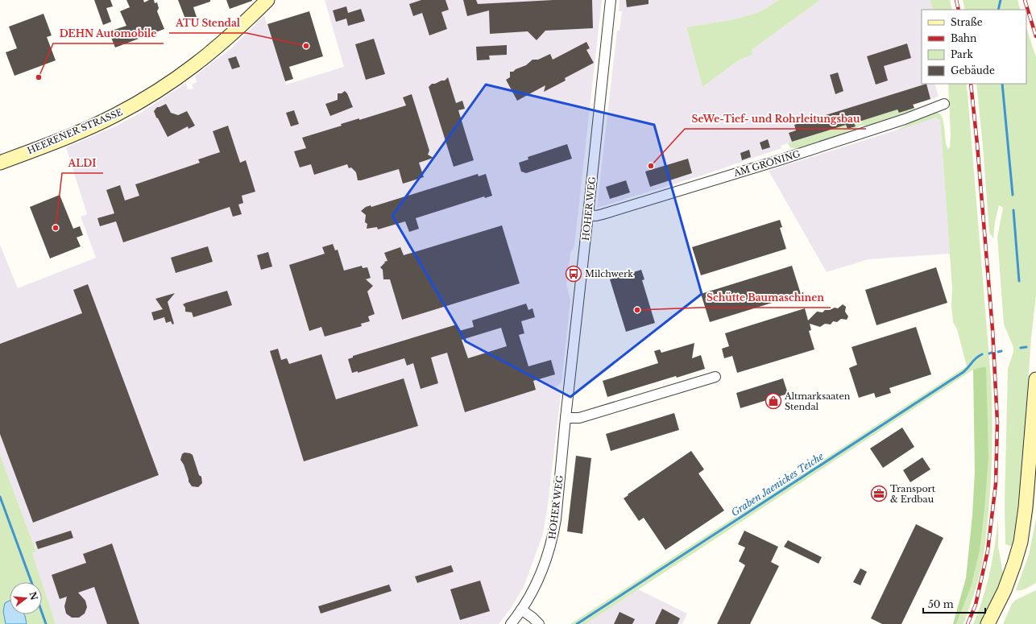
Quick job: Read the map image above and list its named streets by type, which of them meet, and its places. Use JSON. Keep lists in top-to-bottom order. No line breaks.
{"streets":{"main road":["HEERENER STRASSE"],"street":["AM GRÖNING","HOHER WEG"]},"crossings":[["AM GRÖNING","HOHER WEG"]],"water":["Graben Jaenickes Teiche"],"places":{"other":["ATU Stendal","DEHN Automobile","SeWe-Tief- und Rohrleitungsbau","ALDI","Schütte Baumaschinen"],"bus stop":["Milchwerk"],"shop":["Altmarksaaten Stendal"],"office":["Transport & Erdbau"]},"legend":["Straße","Bahn","Park","Gebäude"],"scale_bar":"50 m","north":"right"}
